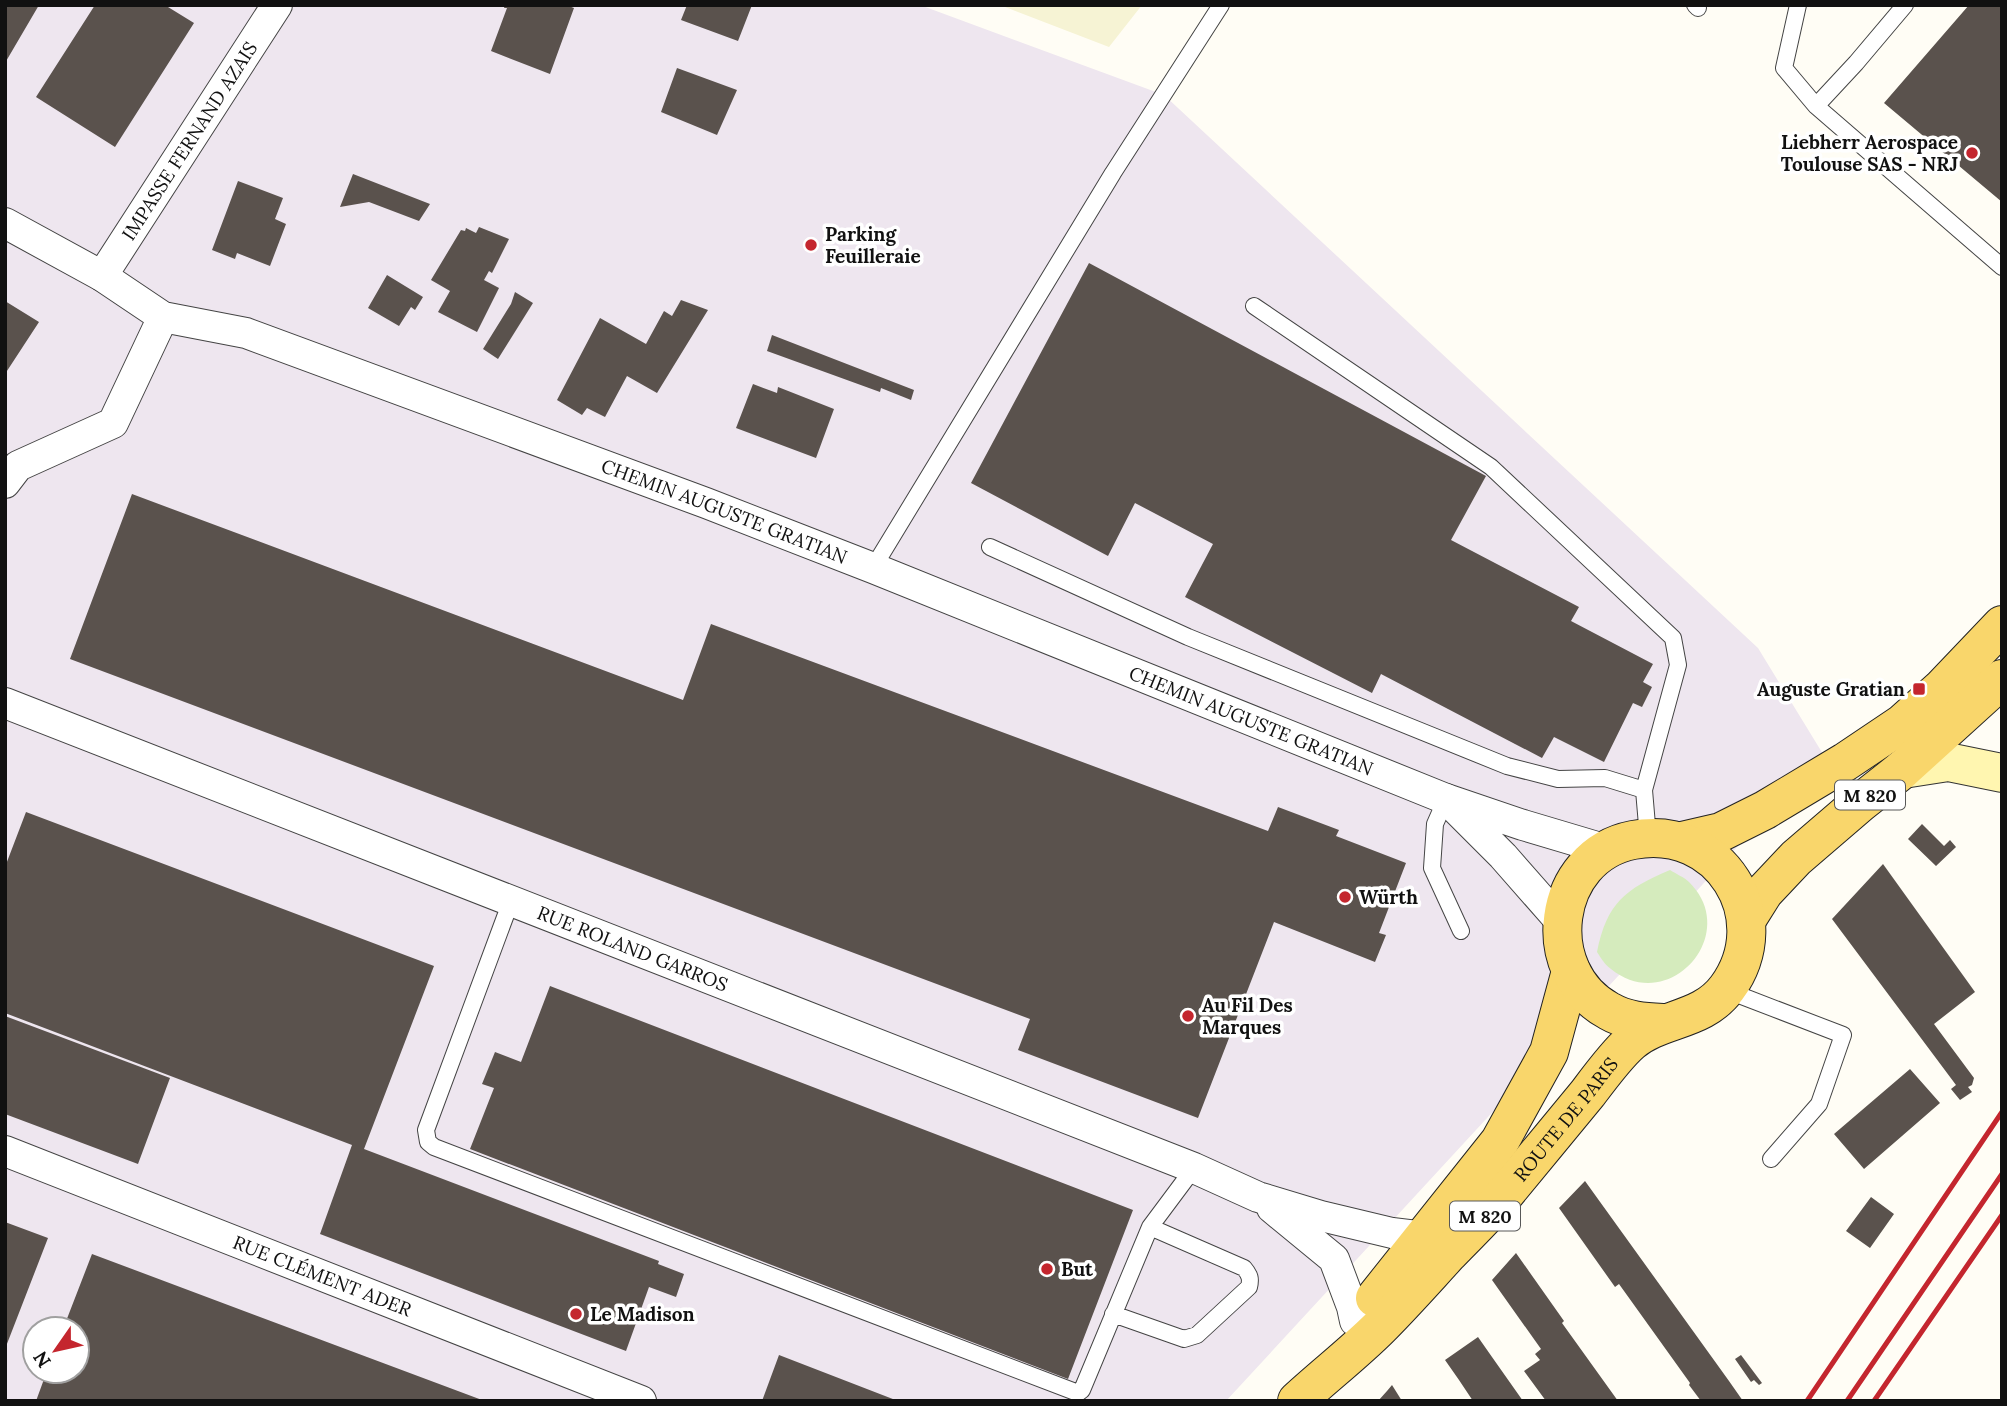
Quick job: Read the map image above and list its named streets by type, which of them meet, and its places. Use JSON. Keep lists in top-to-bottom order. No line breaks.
{"streets":{"main road":["M 820","ROUTE DE PARIS"],"street":["IMPASSE FERNAND AZAIS","CHEMIN AUGUSTE GRATIAN","RUE ROLAND GARROS","RUE CLÉMENT ADER"]},"crossings":[["IMPASSE FERNAND AZAIS","CHEMIN AUGUSTE GRATIAN"],["CHEMIN AUGUSTE GRATIAN","ROUTE DE PARIS"],["RUE ROLAND GARROS","ROUTE DE PARIS"]],"places":{"other":["Liebherr Aerospace Toulouse SAS - NRJ","Parking Feuilleraie","Würth","Au Fil Des Marques","But","Le Madison"],"transit":["Auguste Gratian"]},"north":"bottom left"}
